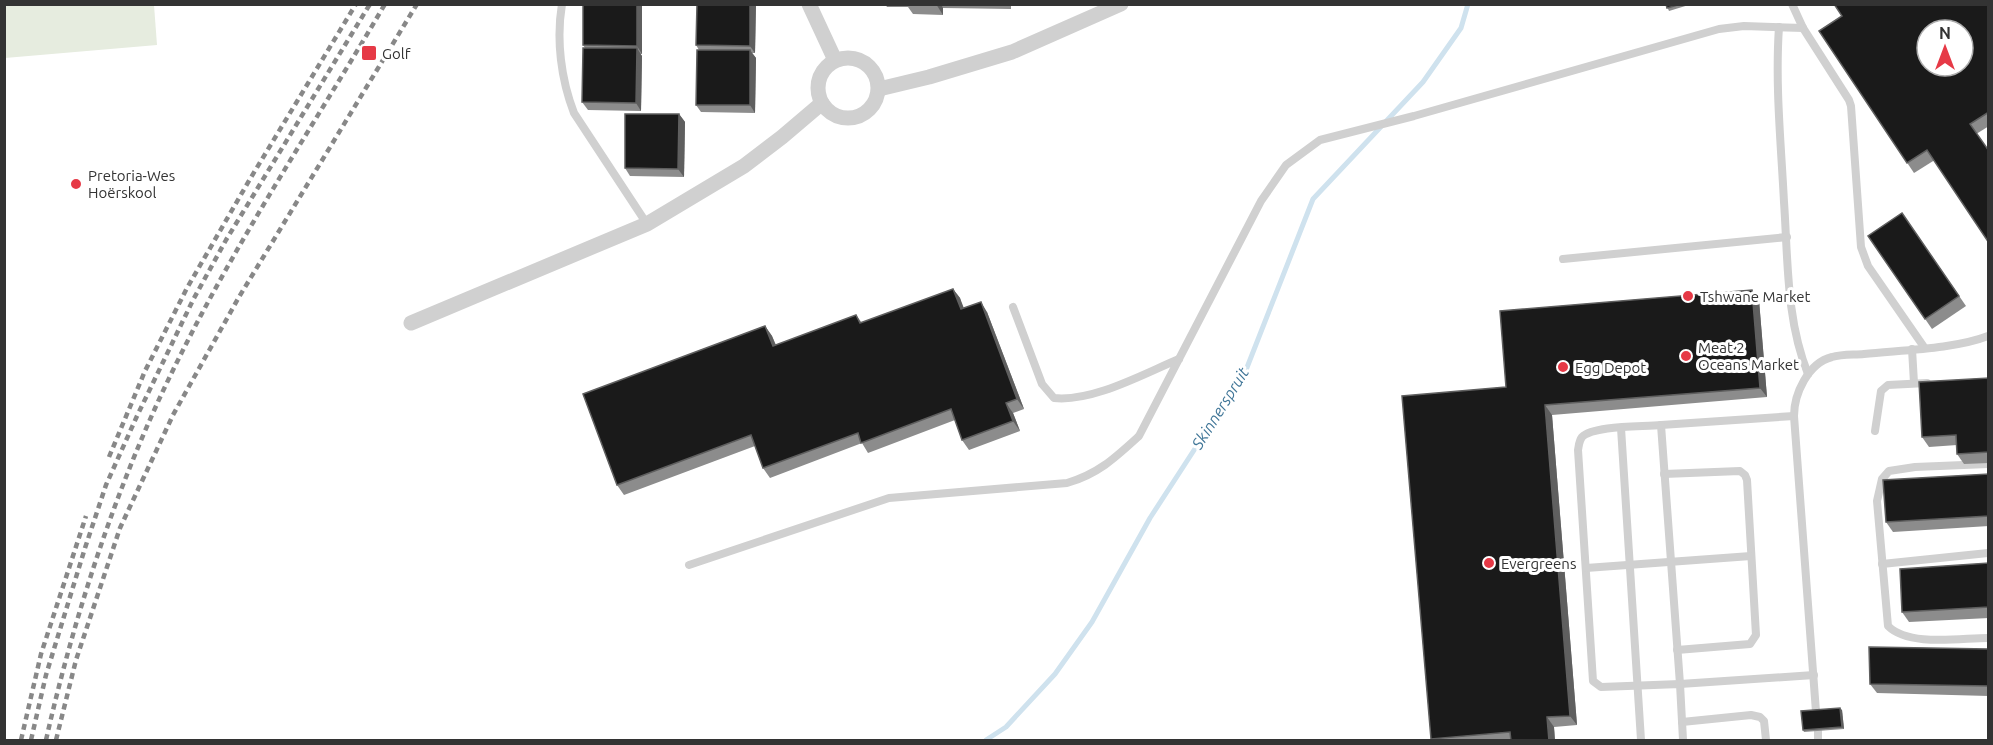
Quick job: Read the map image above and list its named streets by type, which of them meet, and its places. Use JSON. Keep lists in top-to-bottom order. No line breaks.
{"water":["Skinnerspruit"],"places":{"transit":["Golf"],"other":["Pretoria-Wes Hoërskool","Tshwane Market","Meat 2 Oceans Market","Egg Depot","Evergreens"]},"north":"top"}
